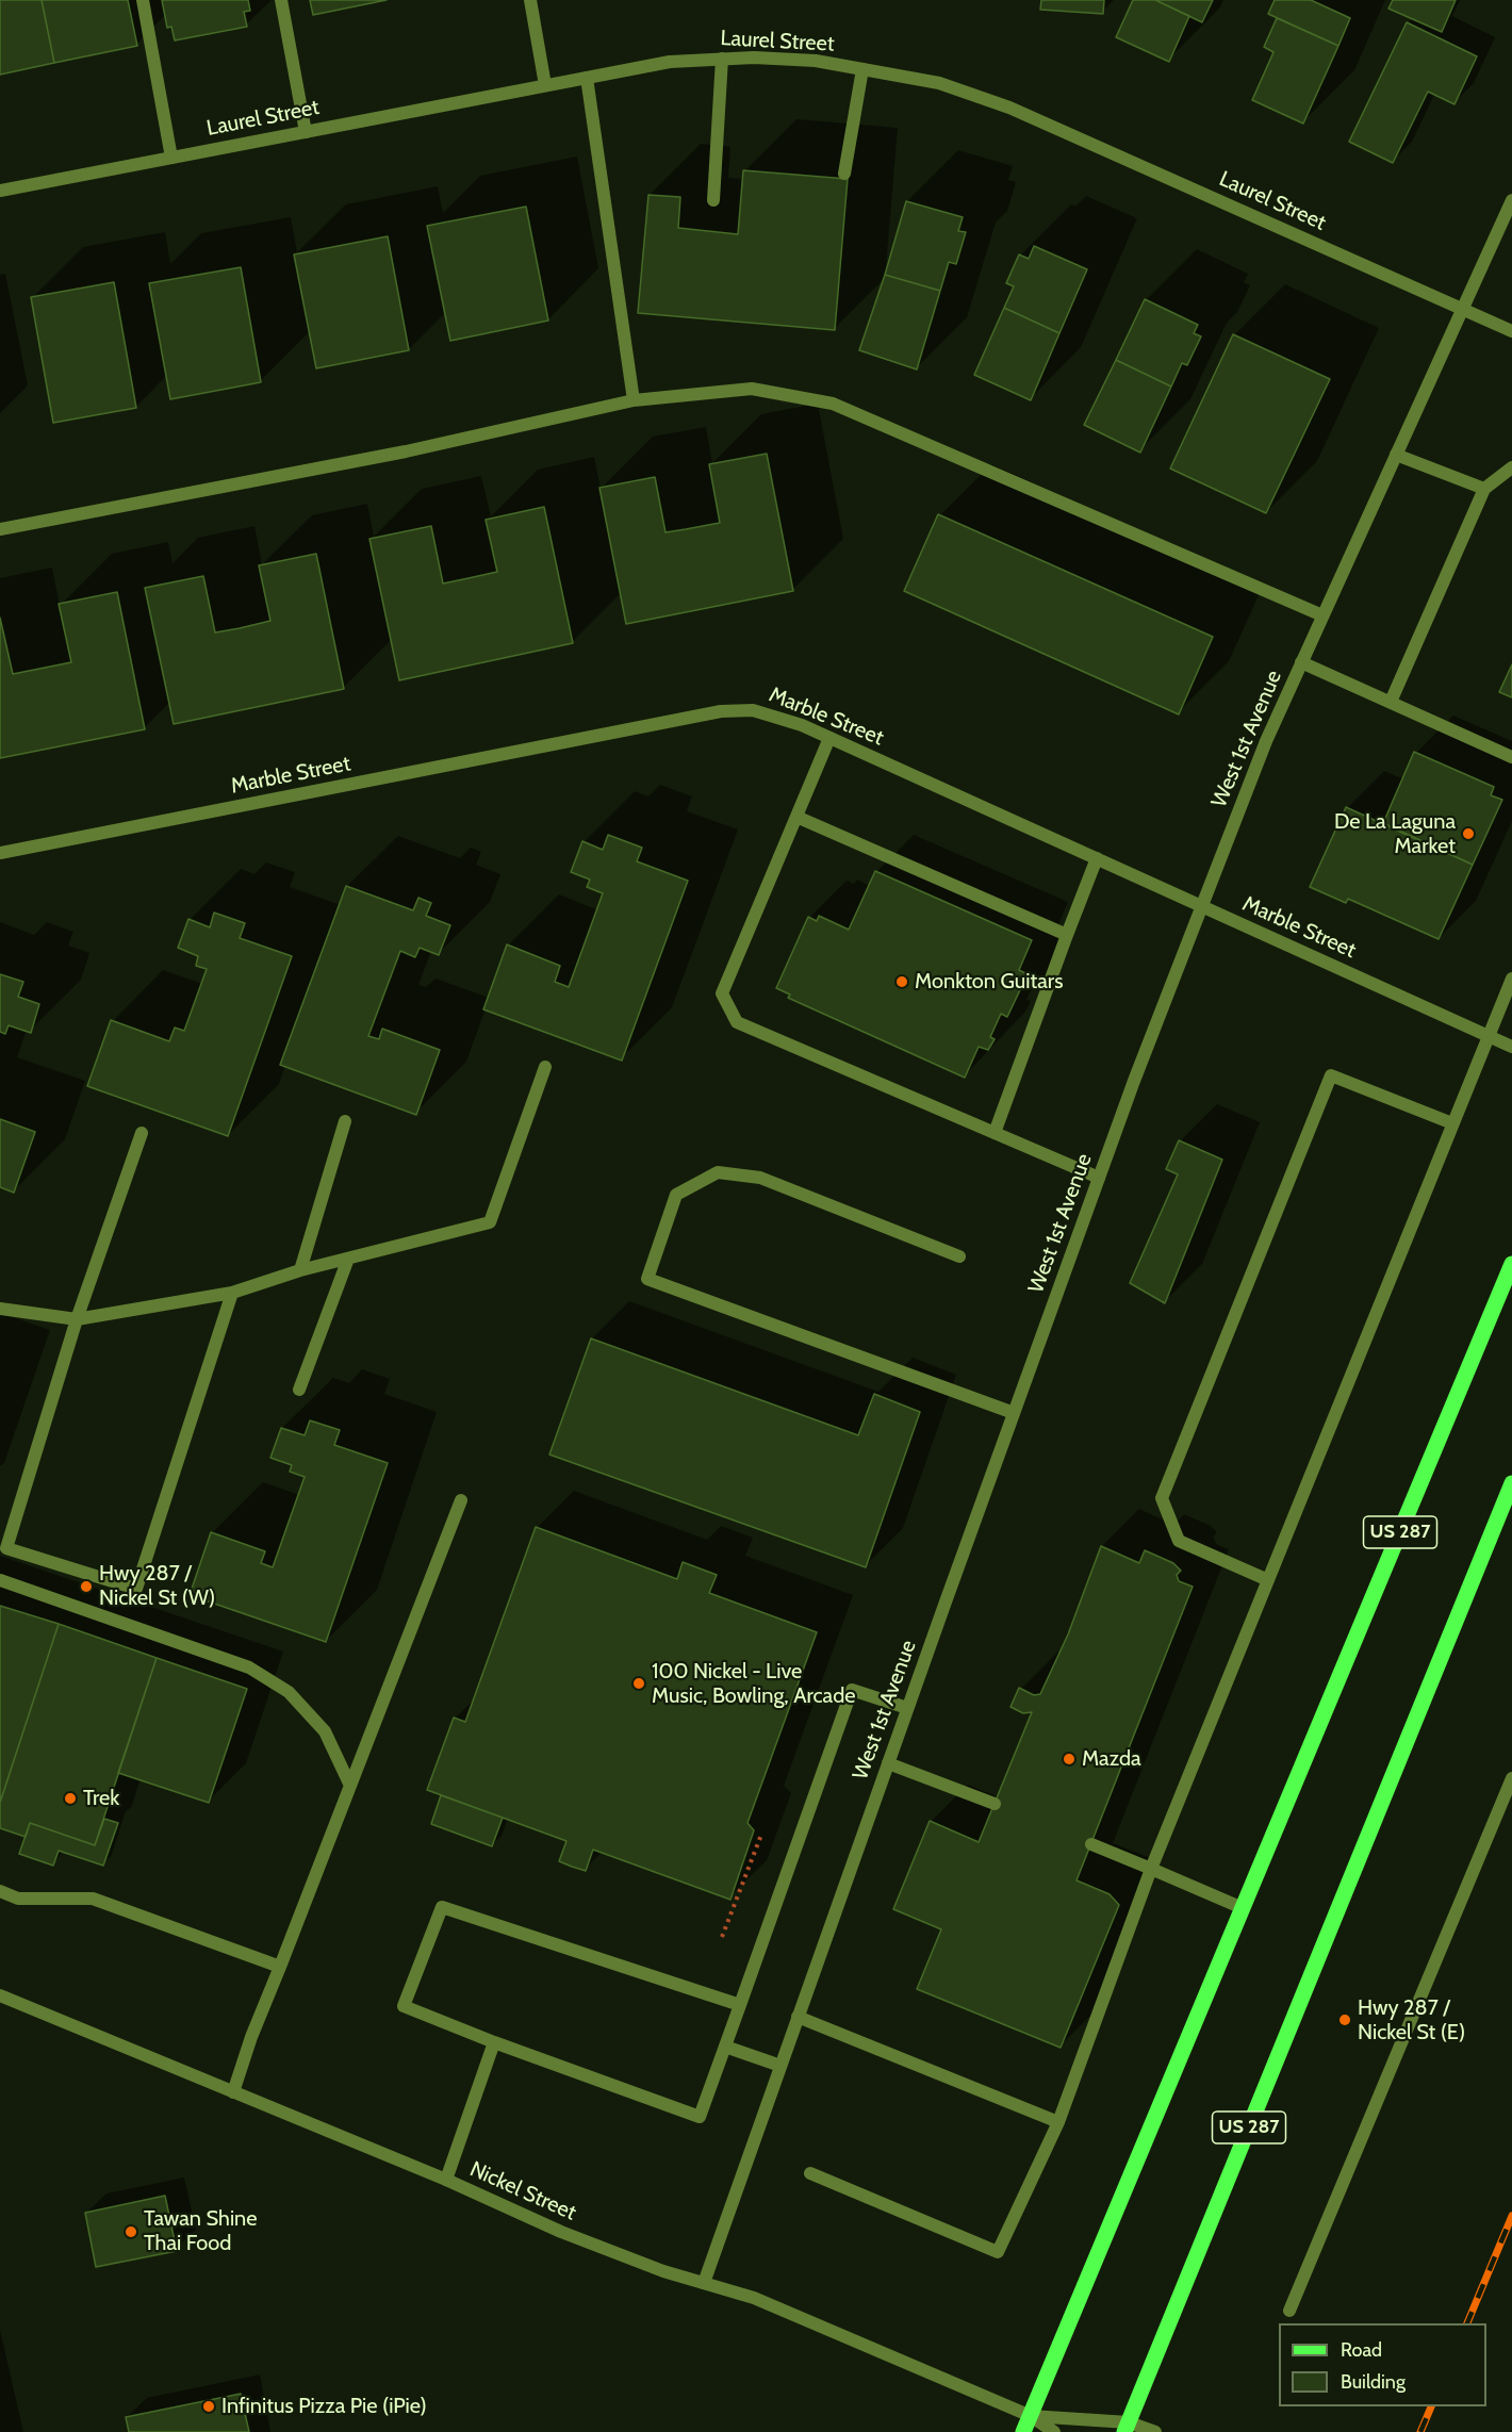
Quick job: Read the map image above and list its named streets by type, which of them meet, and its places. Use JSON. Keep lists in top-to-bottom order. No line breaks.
{"streets":{"main road":["US 287"],"street":["Laurel Street","Marble Street","West 1st Avenue","Nickel Street"]},"crossings":[["Laurel Street","West 1st Avenue"],["Marble Street","West 1st Avenue"],["West 1st Avenue","Nickel Street"],["US 287","Nickel Street"]],"places":["De La Laguna Market","Monkton Guitars","Hwy 287 / Nickel St (W)","100 Nickel - Live Music, Bowling, Arcade","Mazda","Trek","Hwy 287 / Nickel St (E)","Tawan Shine Thai Food","Infinitus Pizza Pie (iPie)"],"legend":["Road","Building"]}
